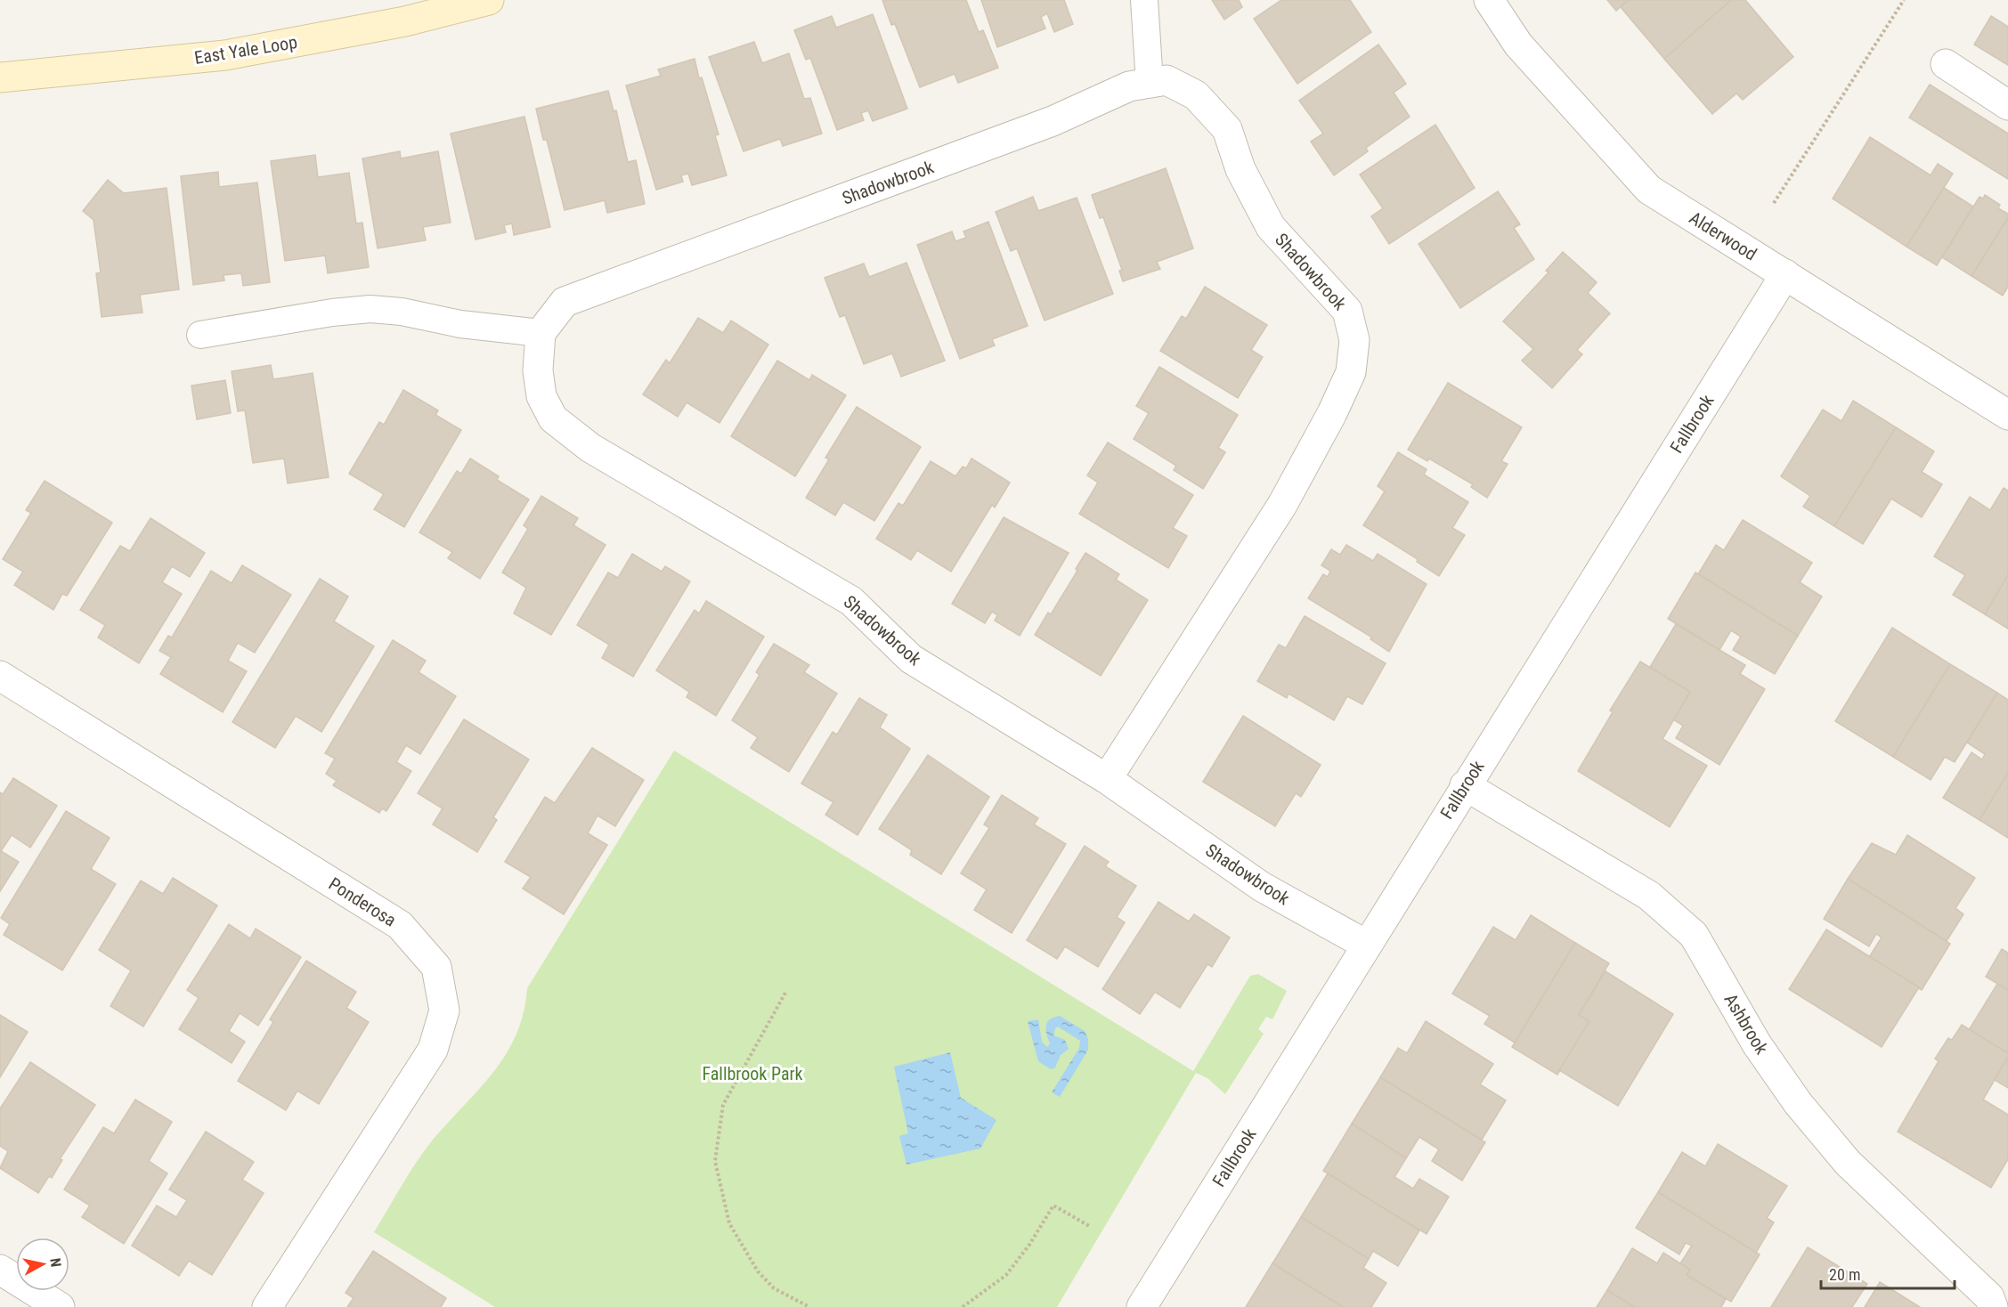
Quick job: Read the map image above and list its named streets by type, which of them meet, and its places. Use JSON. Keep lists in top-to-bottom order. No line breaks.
{"streets":{"main road":["East Yale Loop"],"street":["Shadowbrook","Alderwood","Fallbrook","Ponderosa","Ashbrook"]},"crossings":[["Shadowbrook","Fallbrook"],["Alderwood","Fallbrook"],["Fallbrook","Ashbrook"]],"parks":["Fallbrook Park"],"scale_bar":"20 m","north":"right"}
